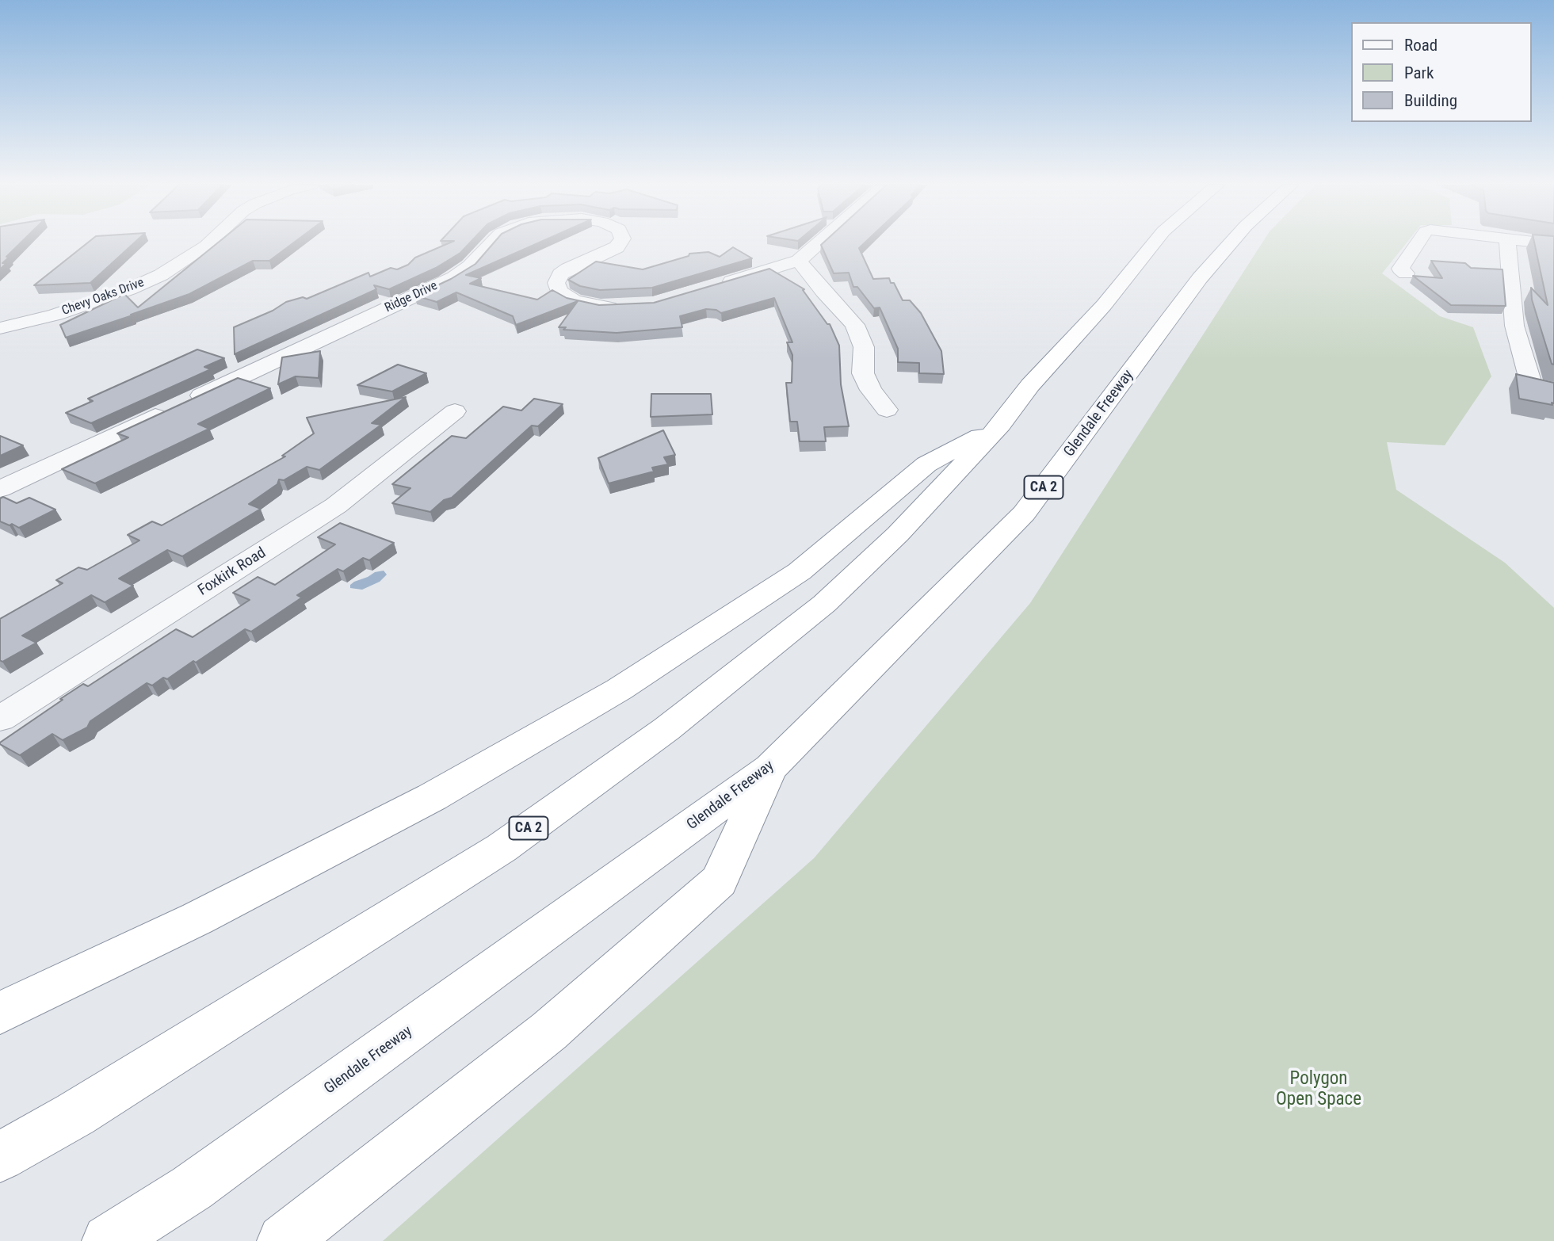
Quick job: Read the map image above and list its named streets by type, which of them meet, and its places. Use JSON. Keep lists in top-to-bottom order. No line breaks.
{"streets":{"highway":["Glendale Freeway","CA 2"],"street":["Chevy Oaks Drive","Ridge Drive","Foxkirk Road"]},"parks":["Polygon Open Space"],"legend":["Road","Park","Building"]}
